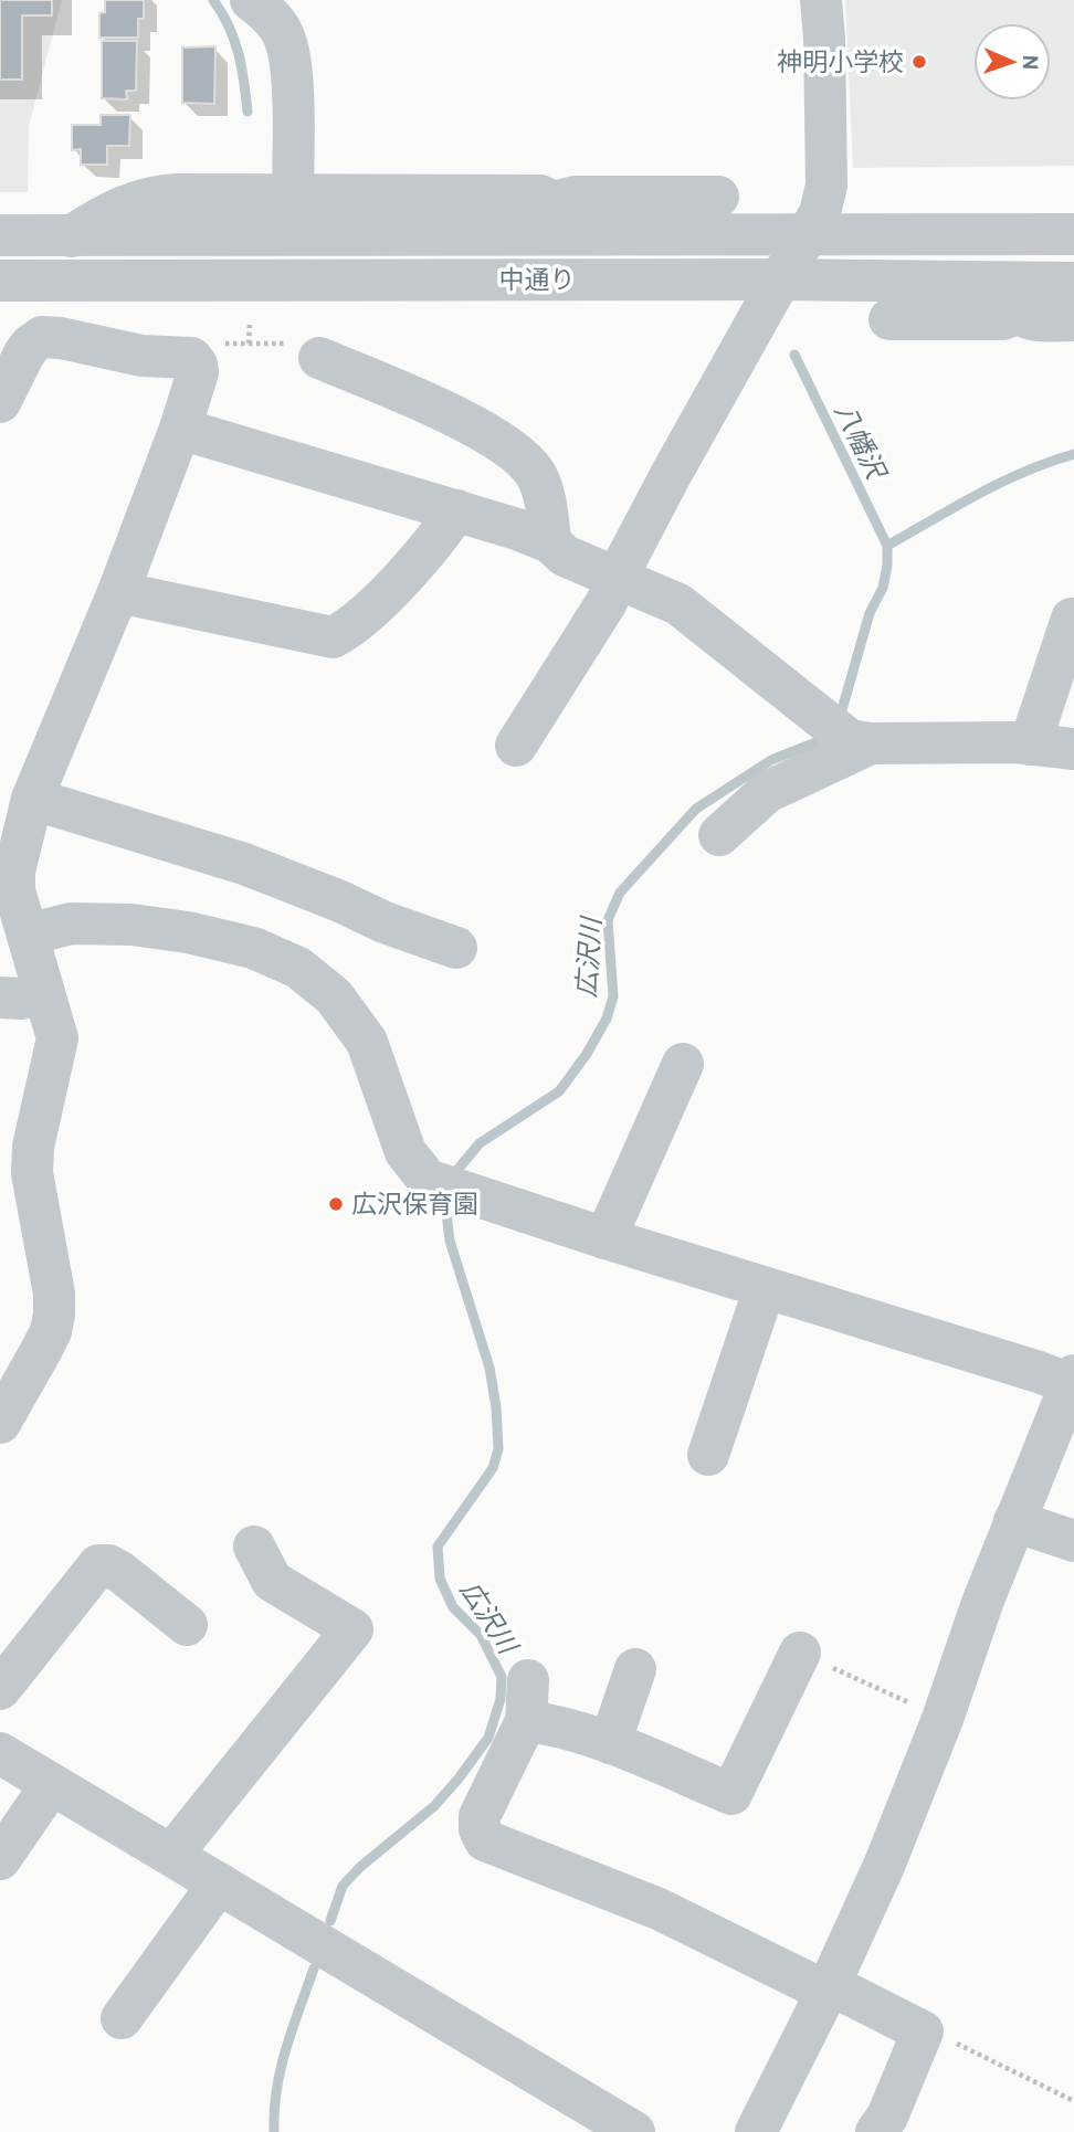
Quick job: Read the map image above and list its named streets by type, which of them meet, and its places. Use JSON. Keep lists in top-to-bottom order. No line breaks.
{"streets":{"street":["中通り"]},"water":["八幡沢","広沢川"],"places":["神明小学校","広沢保育園"],"north":"right"}
